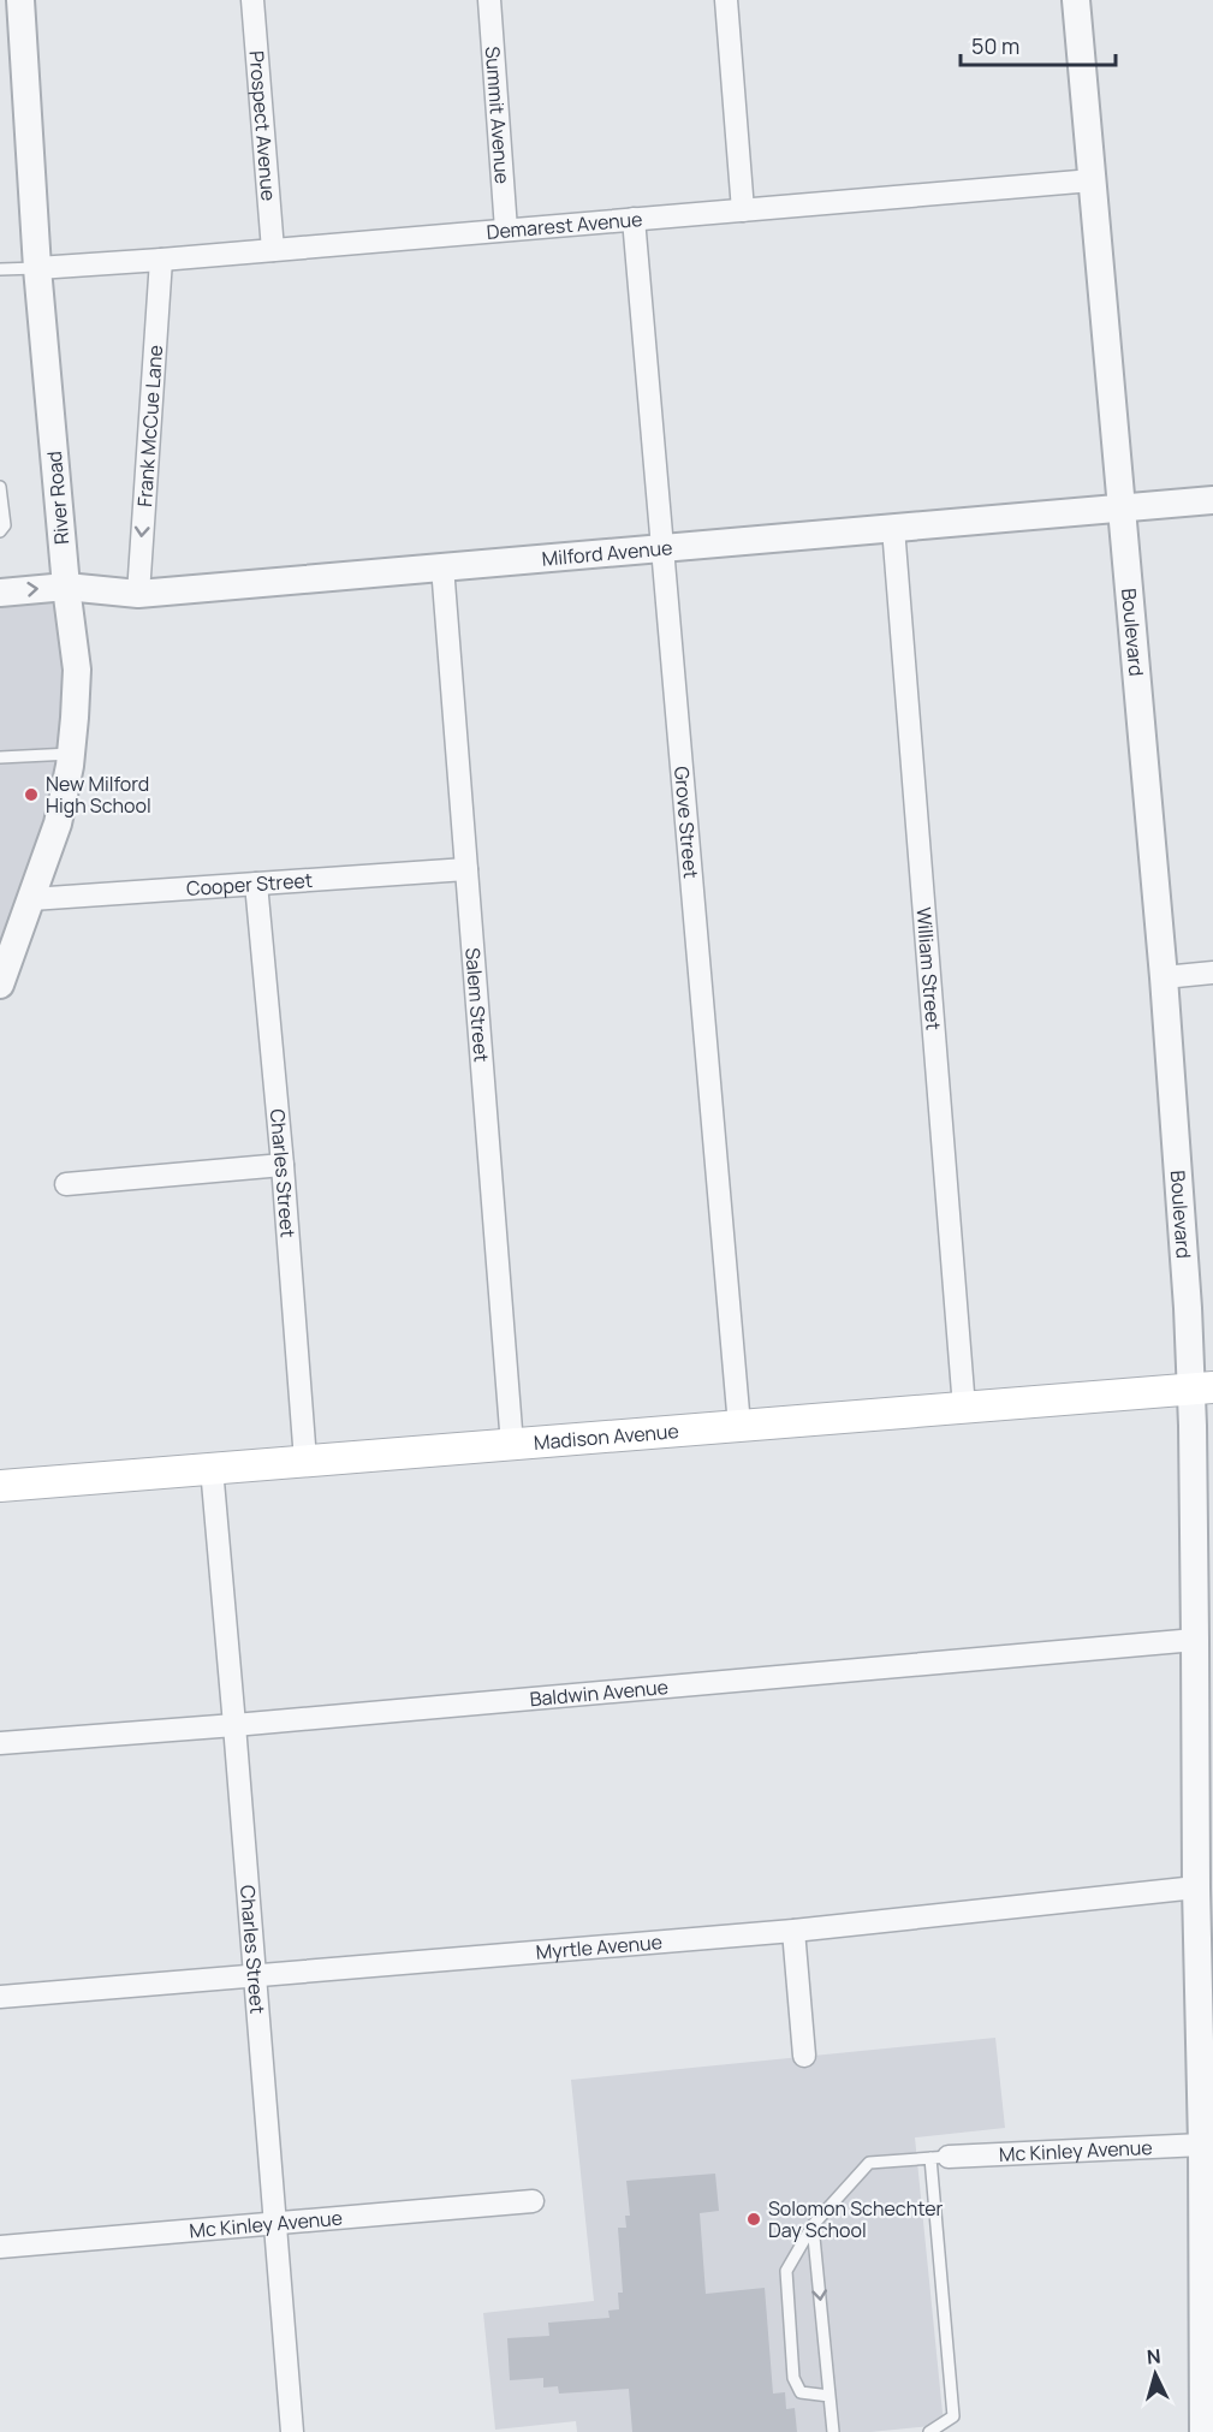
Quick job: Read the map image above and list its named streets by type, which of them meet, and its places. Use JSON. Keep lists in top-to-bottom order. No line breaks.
{"streets":{"main road":["Madison Avenue"],"street":["Summit Avenue","Prospect Avenue","Demarest Avenue","Frank McCue Lane","River Road","Milford Avenue","Boulevard","Grove Street","Cooper Street","William Street","Salem Street","Charles Street","Baldwin Avenue","Myrtle Avenue","Mc Kinley Avenue"]},"crossings":[["Summit Avenue","Demarest Avenue"],["Prospect Avenue","Demarest Avenue"],["Demarest Avenue","Frank McCue Lane"],["Demarest Avenue","River Road"],["Demarest Avenue","Boulevard"],["Demarest Avenue","Grove Street"],["Frank McCue Lane","Milford Avenue"],["River Road","Milford Avenue"],["River Road","Cooper Street"],["Milford Avenue","Boulevard"],["Milford Avenue","Grove Street"],["Milford Avenue","William Street"],["Milford Avenue","Salem Street"],["Boulevard","Madison Avenue"],["Boulevard","Baldwin Avenue"],["Boulevard","Myrtle Avenue"],["Boulevard","Mc Kinley Avenue"],["Grove Street","Madison Avenue"],["Cooper Street","Salem Street"],["Cooper Street","Charles Street"],["William Street","Madison Avenue"],["Salem Street","Madison Avenue"],["Charles Street","Madison Avenue"],["Charles Street","Baldwin Avenue"],["Charles Street","Myrtle Avenue"],["Charles Street","Mc Kinley Avenue"]],"one_way":["Frank McCue Lane"],"places":["New Milford High School","Solomon Schechter Day School"],"scale_bar":"50 m","north":"top"}
